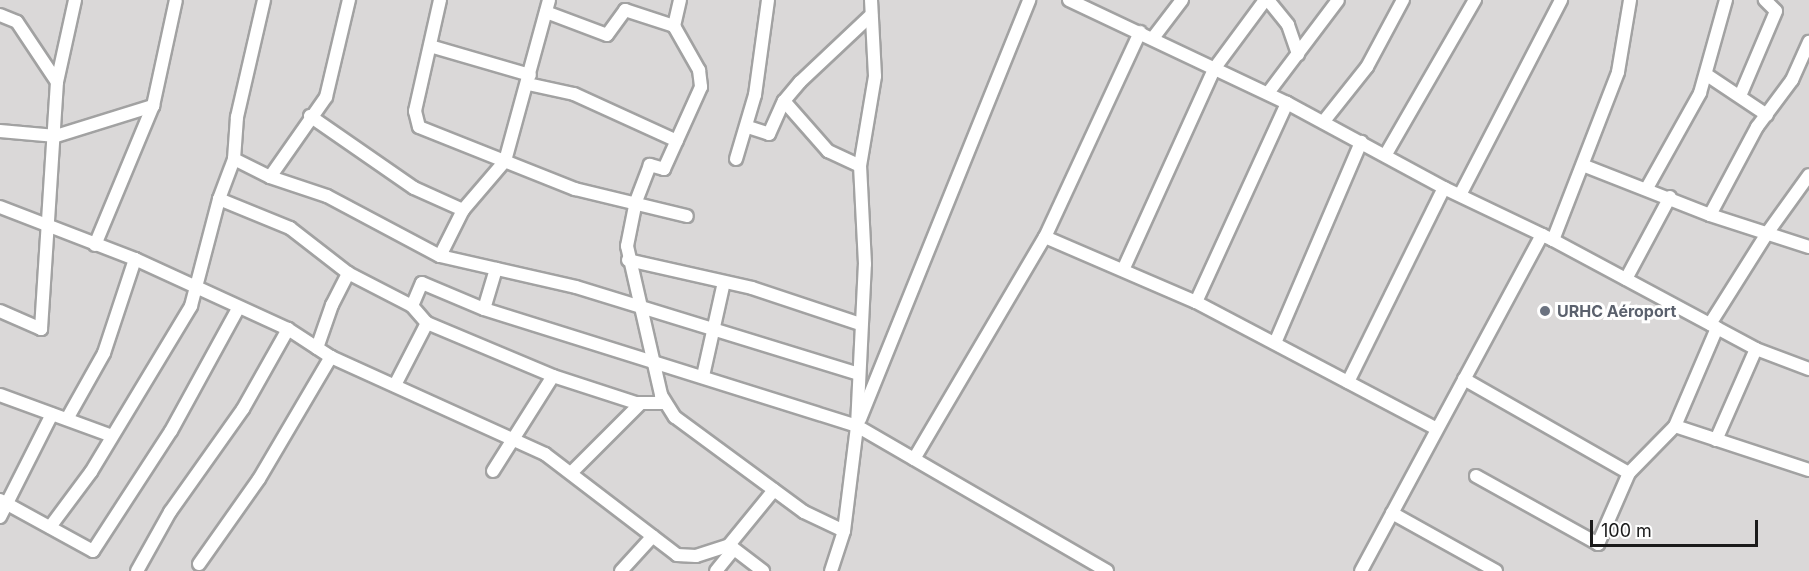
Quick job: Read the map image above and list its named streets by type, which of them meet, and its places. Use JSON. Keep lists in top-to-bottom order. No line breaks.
{"places":["URHC Aéroport"],"scale_bar":"100 m"}
